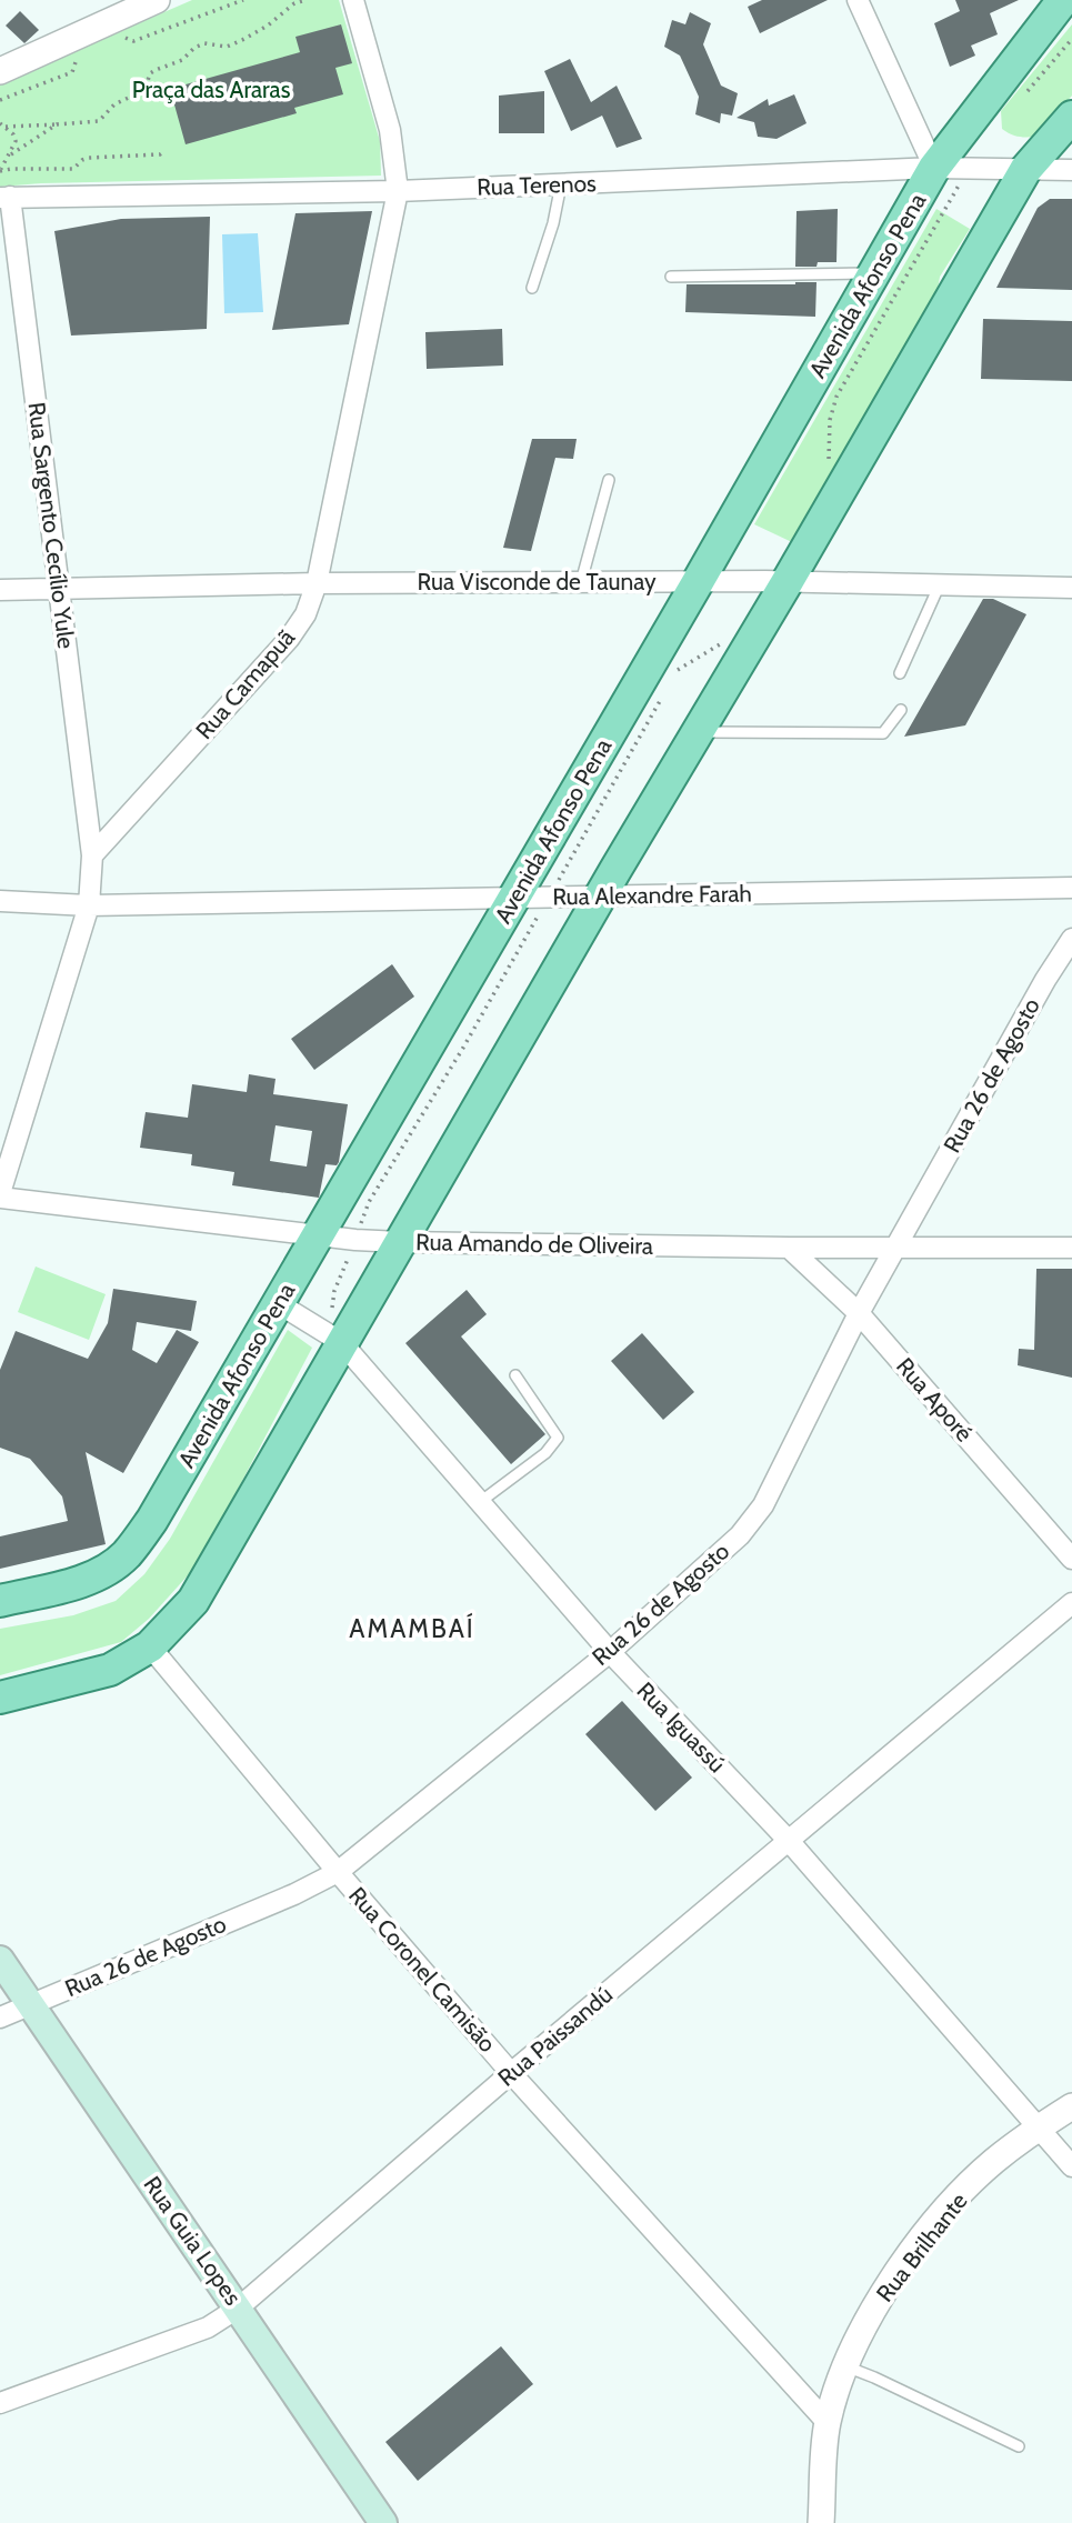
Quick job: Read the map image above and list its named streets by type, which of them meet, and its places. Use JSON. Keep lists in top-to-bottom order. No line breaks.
{"streets":{"main road":["Avenida Afonso Pena","Rua Guia Lopes"],"street":["Rua Terenos","Rua Sargento Cecílio Yule","Rua Visconde de Taunay","Rua Camapuã","Rua Alexandre Farah","Rua 26 de Agosto","Rua Amando de Oliveira","Rua Aporé","Rua Iguassú","Rua Coronel Camisão","Rua Paissandú","Rua Brilhante"]},"crossings":[["Rua Terenos","Avenida Afonso Pena"],["Rua Terenos","Rua Sargento Cecílio Yule"],["Rua Terenos","Rua Camapuã"],["Avenida Afonso Pena","Rua Visconde de Taunay"],["Avenida Afonso Pena","Rua Alexandre Farah"],["Avenida Afonso Pena","Rua Amando de Oliveira"],["Avenida Afonso Pena","Rua Iguassú"],["Rua Sargento Cecílio Yule","Rua Visconde de Taunay"],["Rua Sargento Cecílio Yule","Rua Camapuã"],["Rua Visconde de Taunay","Rua Camapuã"],["Rua 26 de Agosto","Rua Amando de Oliveira"],["Rua 26 de Agosto","Rua Aporé"],["Rua 26 de Agosto","Rua Iguassú"],["Rua 26 de Agosto","Rua Coronel Camisão"],["Rua 26 de Agosto","Rua Guia Lopes"],["Rua Amando de Oliveira","Rua Aporé"],["Rua Iguassú","Rua Paissandú"],["Rua Iguassú","Rua Brilhante"],["Rua Coronel Camisão","Rua Paissandú"],["Rua Coronel Camisão","Rua Brilhante"],["Rua Paissandú","Rua Guia Lopes"]],"districts":["AMAMBAÍ"],"parks":["Praça das Araras"]}
